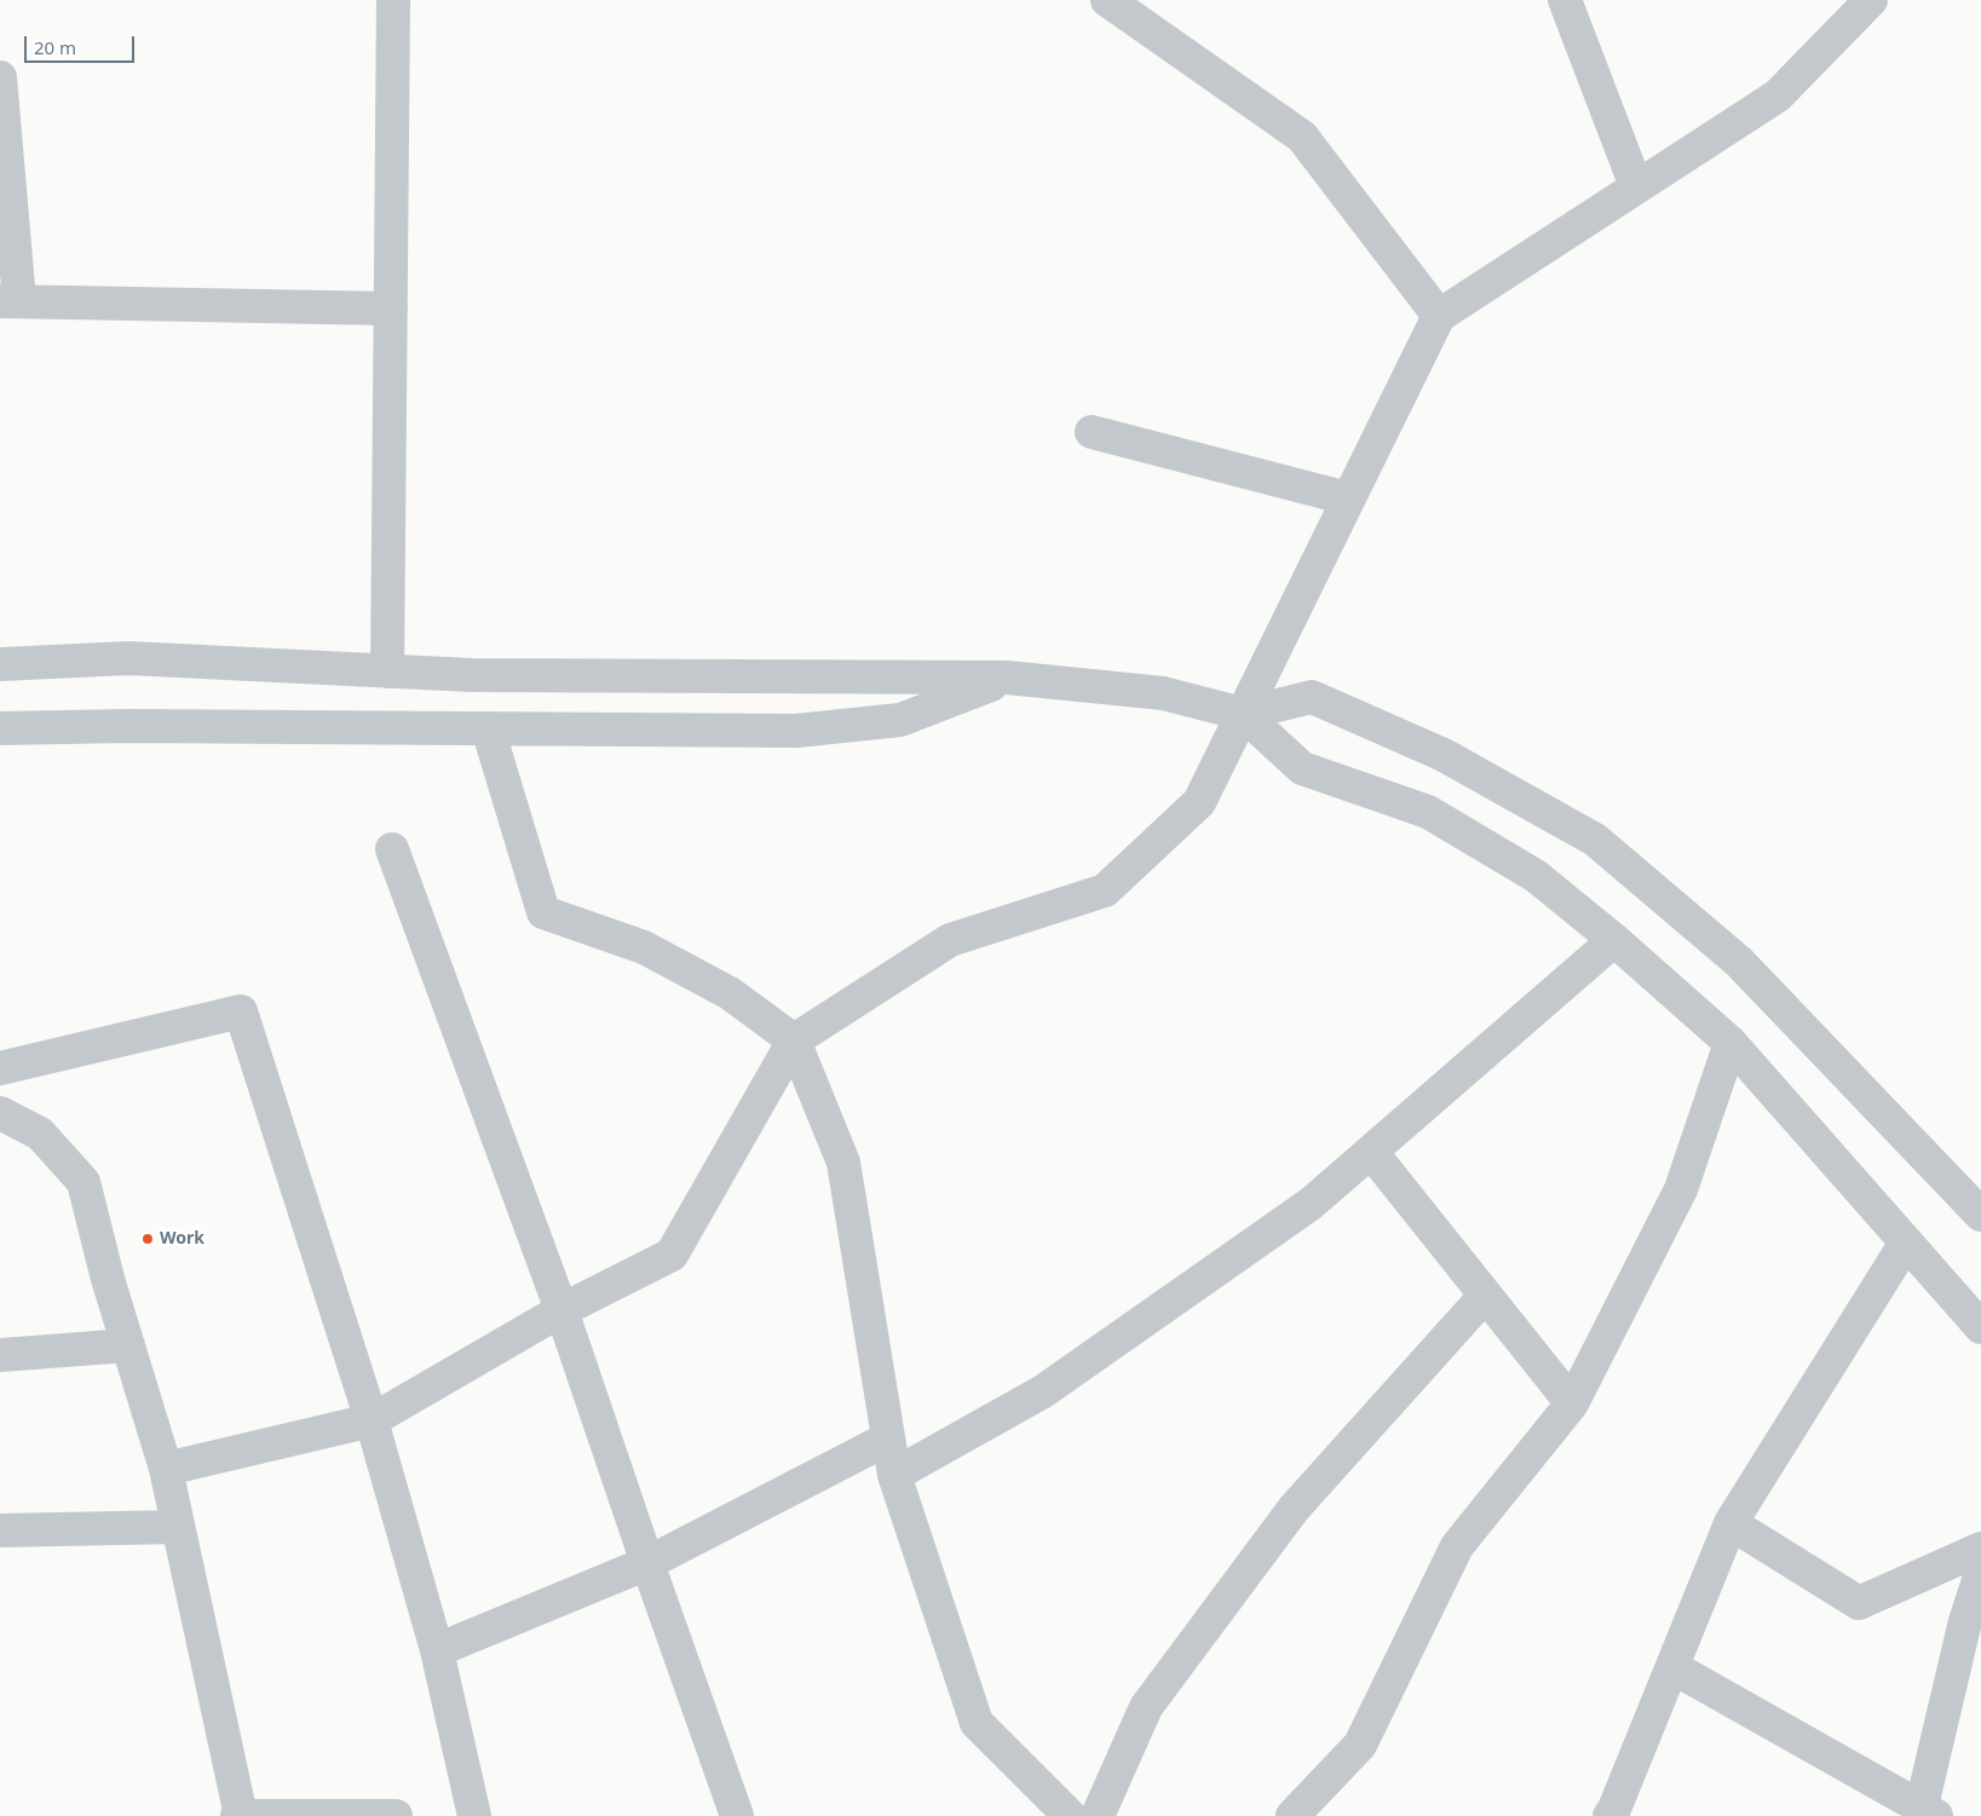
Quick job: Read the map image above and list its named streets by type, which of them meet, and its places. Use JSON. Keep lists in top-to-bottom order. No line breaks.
{"places":["Work"],"scale_bar":"20 m"}
